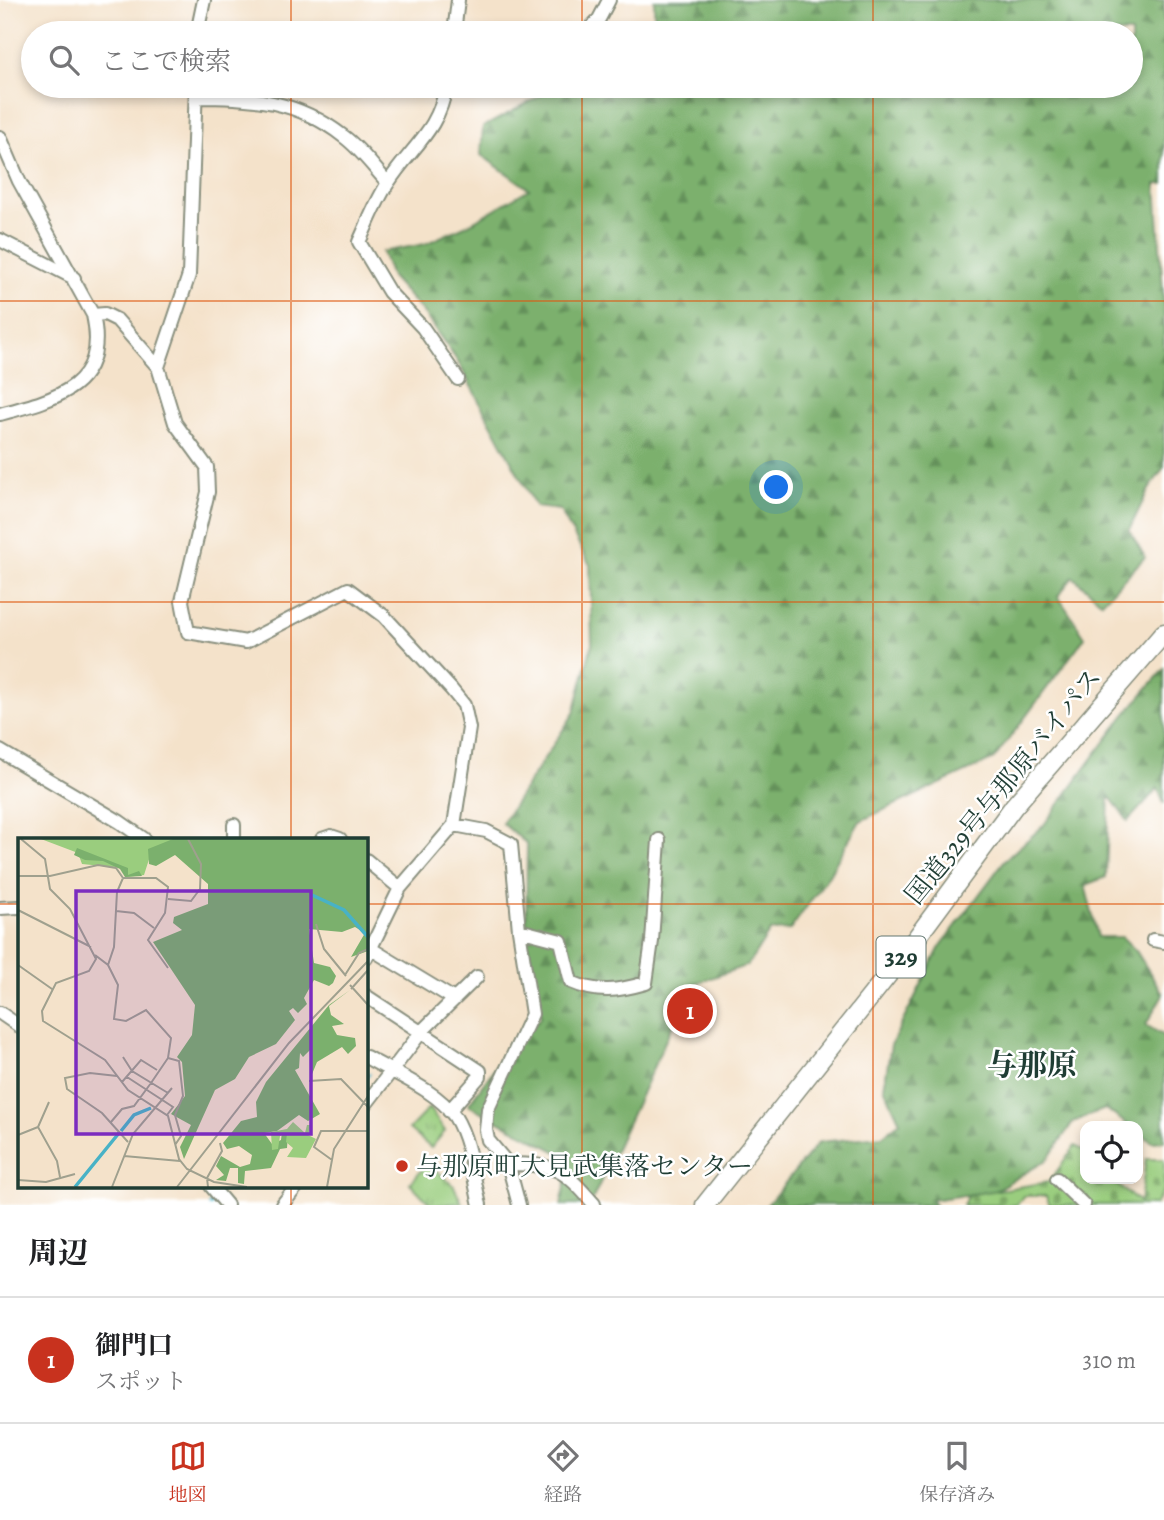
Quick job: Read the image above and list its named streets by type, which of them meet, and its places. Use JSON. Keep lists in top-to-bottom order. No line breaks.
{"streets":{"highway":["国道329号与那原バイパス","329"]},"districts":["与那原"],"places":["与那原町大見武集落センター"],"page":{"search":"ここで検索","pins":"1","heading":"周辺","list":[{"mark":"1","name":"御門口","note":"スポット","value":"310 m"}],"nav":["地図","経路","保存済み"]}}
